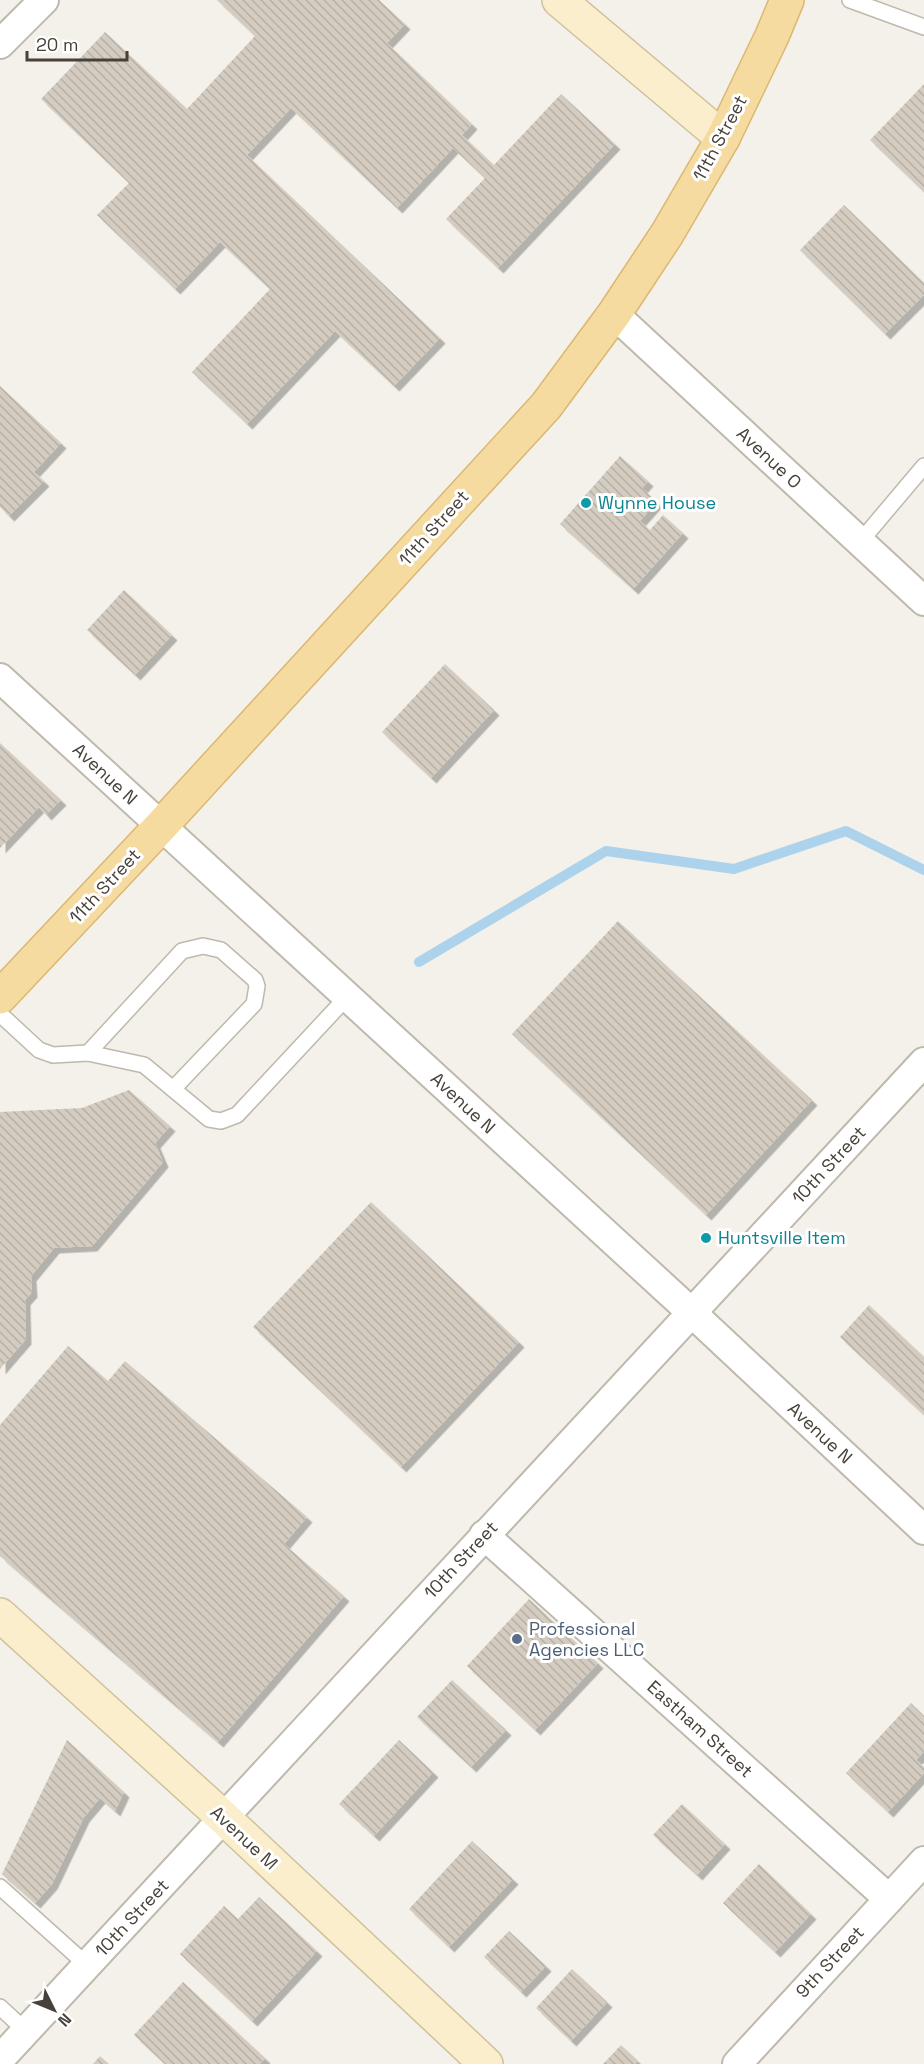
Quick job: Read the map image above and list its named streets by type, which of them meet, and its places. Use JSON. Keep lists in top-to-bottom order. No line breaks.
{"streets":{"main road":["11th Street","Avenue M"],"street":["Avenue O","Avenue N","10th Street","Eastham Street","9th Street"]},"crossings":[["11th Street","Avenue O"],["11th Street","Avenue N"],["Avenue N","10th Street"],["10th Street","Eastham Street"],["10th Street","Avenue M"],["Eastham Street","9th Street"]],"places":["Wynne House","Huntsville Item","Professional Agencies LLC"],"scale_bar":"20 m","north":"bottom right"}
